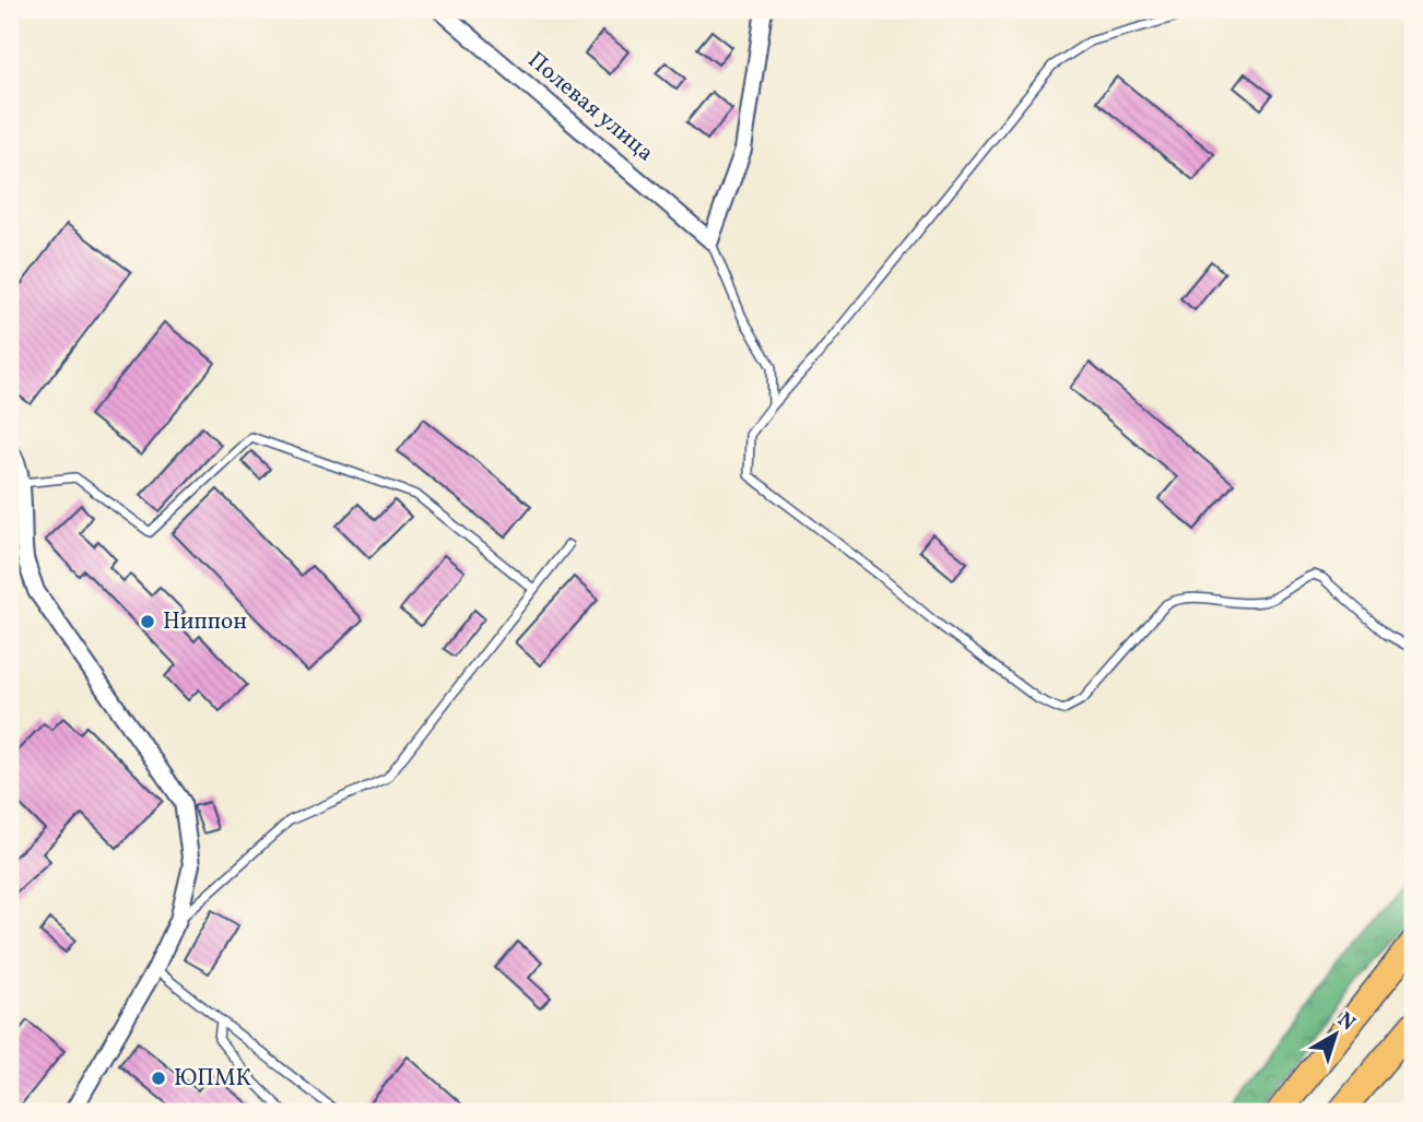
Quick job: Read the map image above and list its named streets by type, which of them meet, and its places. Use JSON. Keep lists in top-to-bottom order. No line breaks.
{"streets":{"street":["Полевая улица"]},"places":["Ниппон","ЮПМК"],"north":"top right"}
